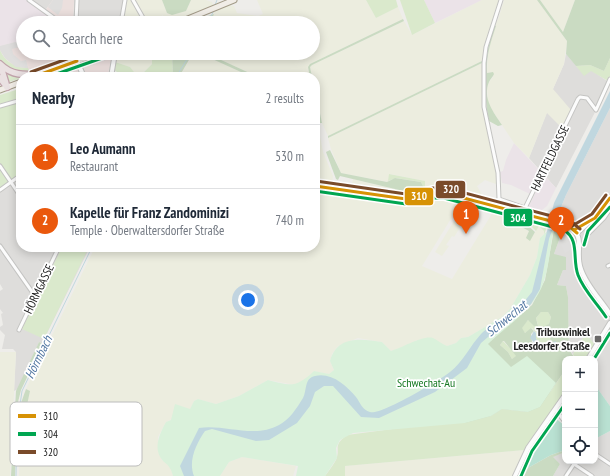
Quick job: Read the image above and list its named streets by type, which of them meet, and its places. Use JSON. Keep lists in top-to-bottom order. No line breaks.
{"streets":{"street":["HARTFELDGASSE","HÖRMGASSE"]},"water":["Schwechat","Hörmbach"],"parks":["Schwechat-Au"],"places":{"transit":["Tribuswinkel Leesdorfer Straße"]},"lines":["transit line 304","transit line 320","transit line 310"],"legend":["310","304","320"],"page":{"search":"Search here","heading":["Nearby","2 results"],"list":[{"mark":"1","name":"Leo Aumann","note":"Restaurant","value":"530 m"},{"mark":"2","name":"Kapelle für Franz Zandominizi","note":"Temple · Oberwaltersdorfer Straße","value":"740 m"}],"pins":["1","2"],"map_buttons":["+","−"]}}
